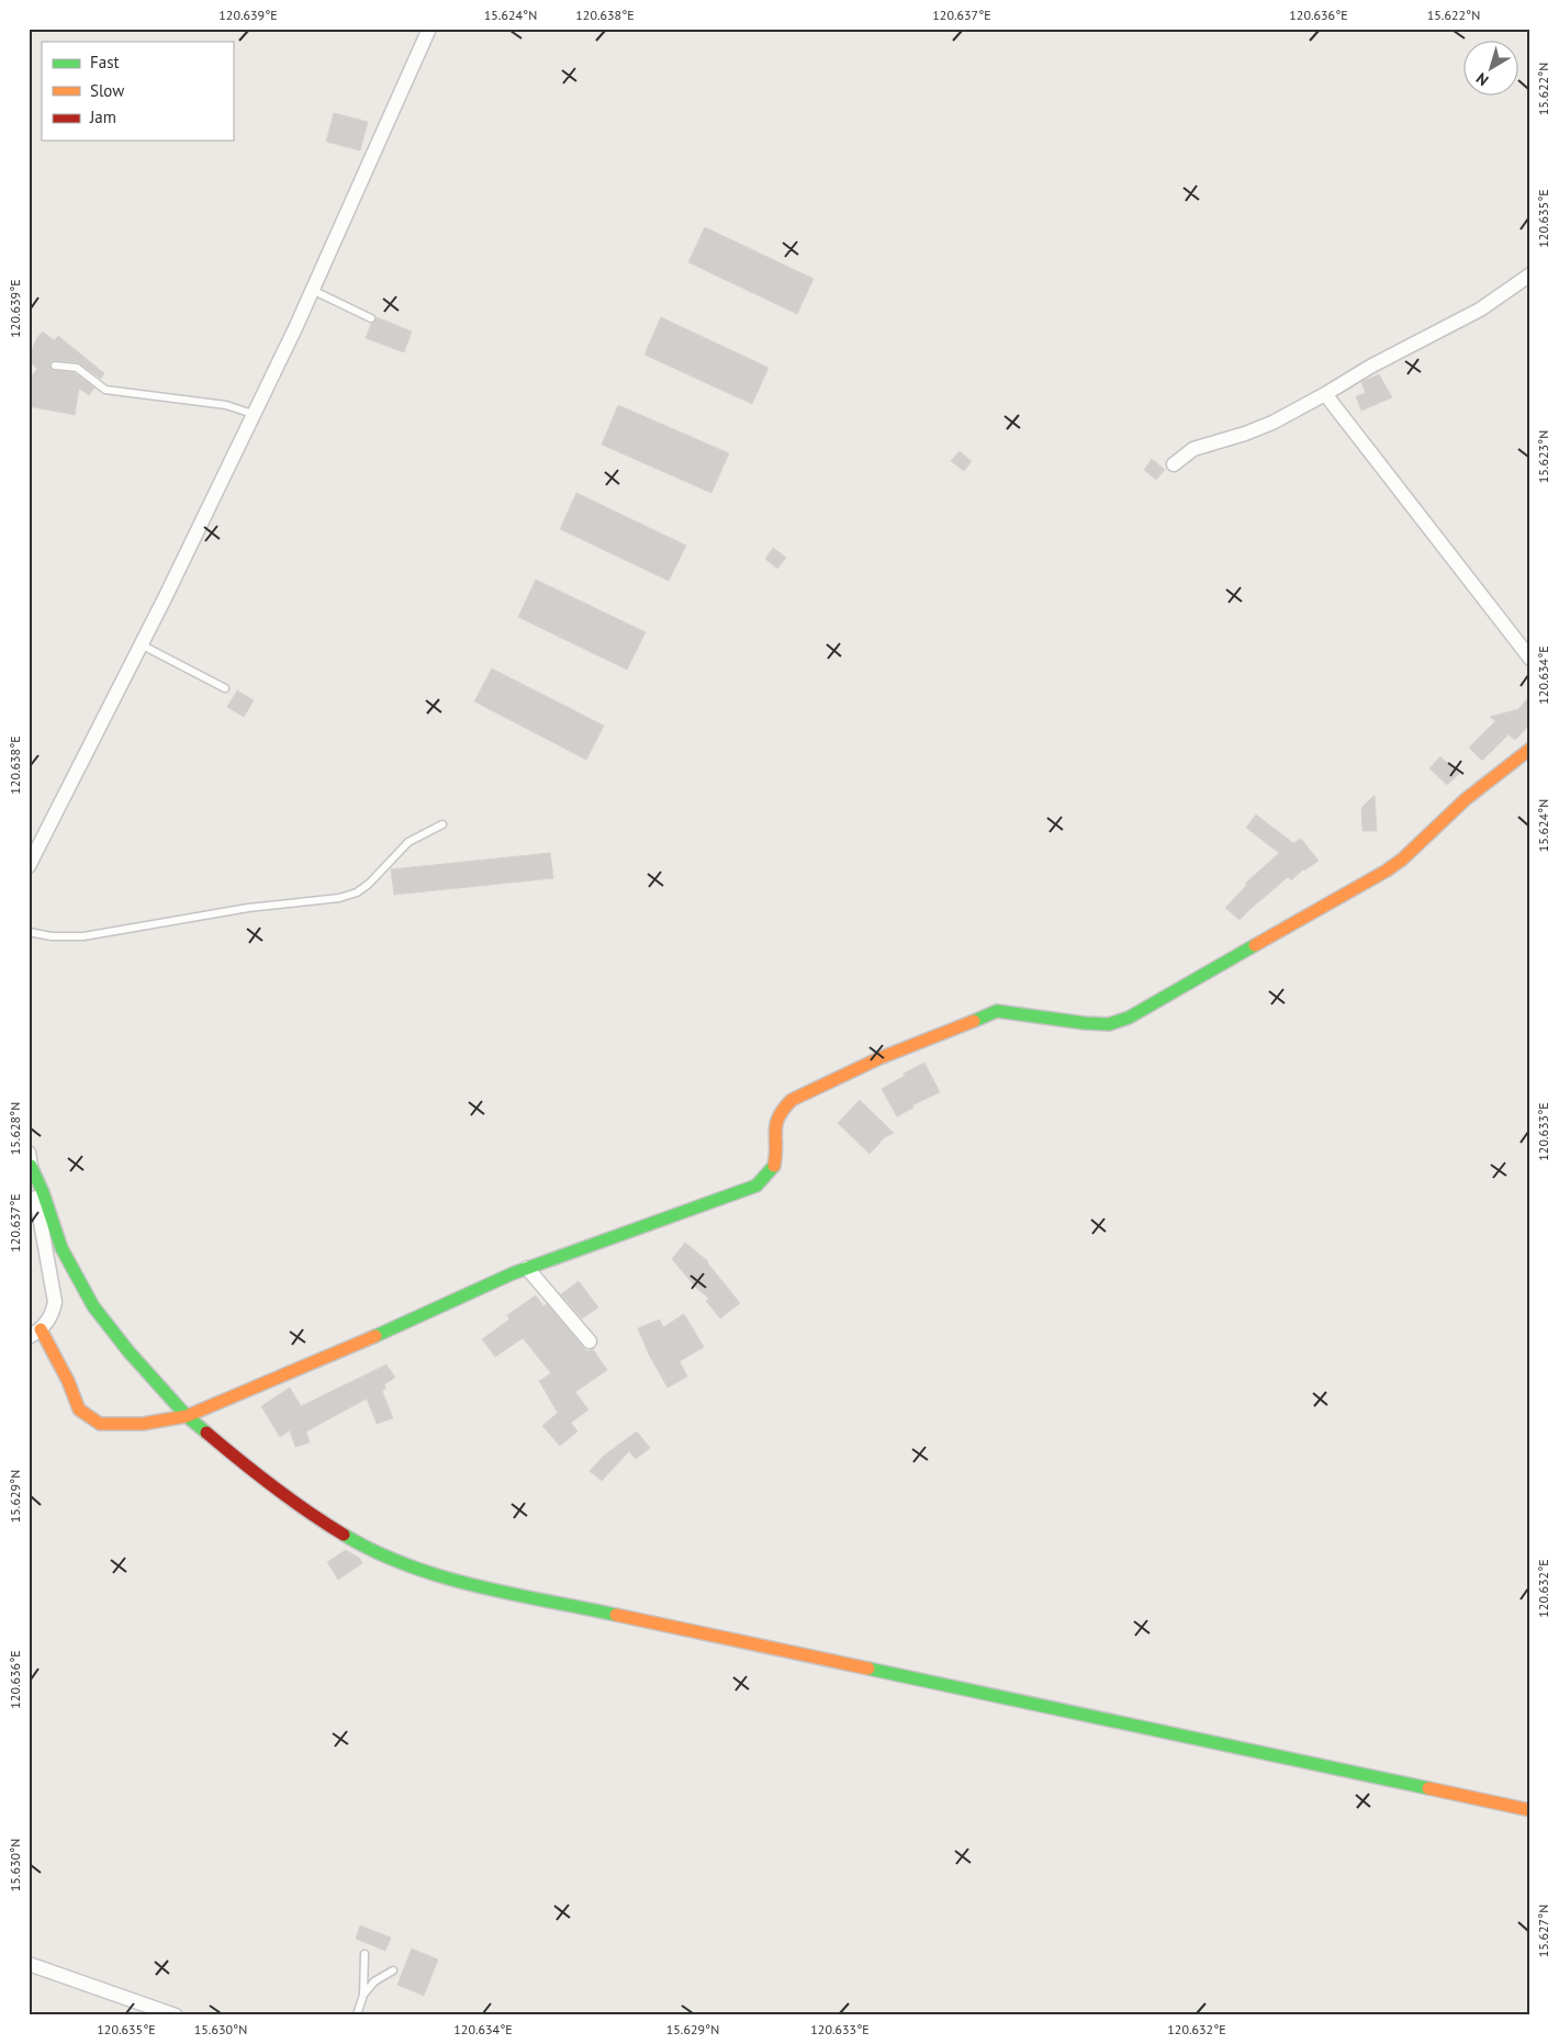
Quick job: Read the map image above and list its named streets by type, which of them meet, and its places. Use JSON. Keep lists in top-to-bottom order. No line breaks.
{"legend":["Fast","Slow","Jam"],"north":"bottom left","coordinates":["120.639°E","15.624°N","120.638°E","120.637°E","120.636°E","15.622°N","120.635°E","15.623°N","120.634°E","15.628°N","120.633°E","15.629°N","120.632°E","15.630°N","15.627°N"]}
